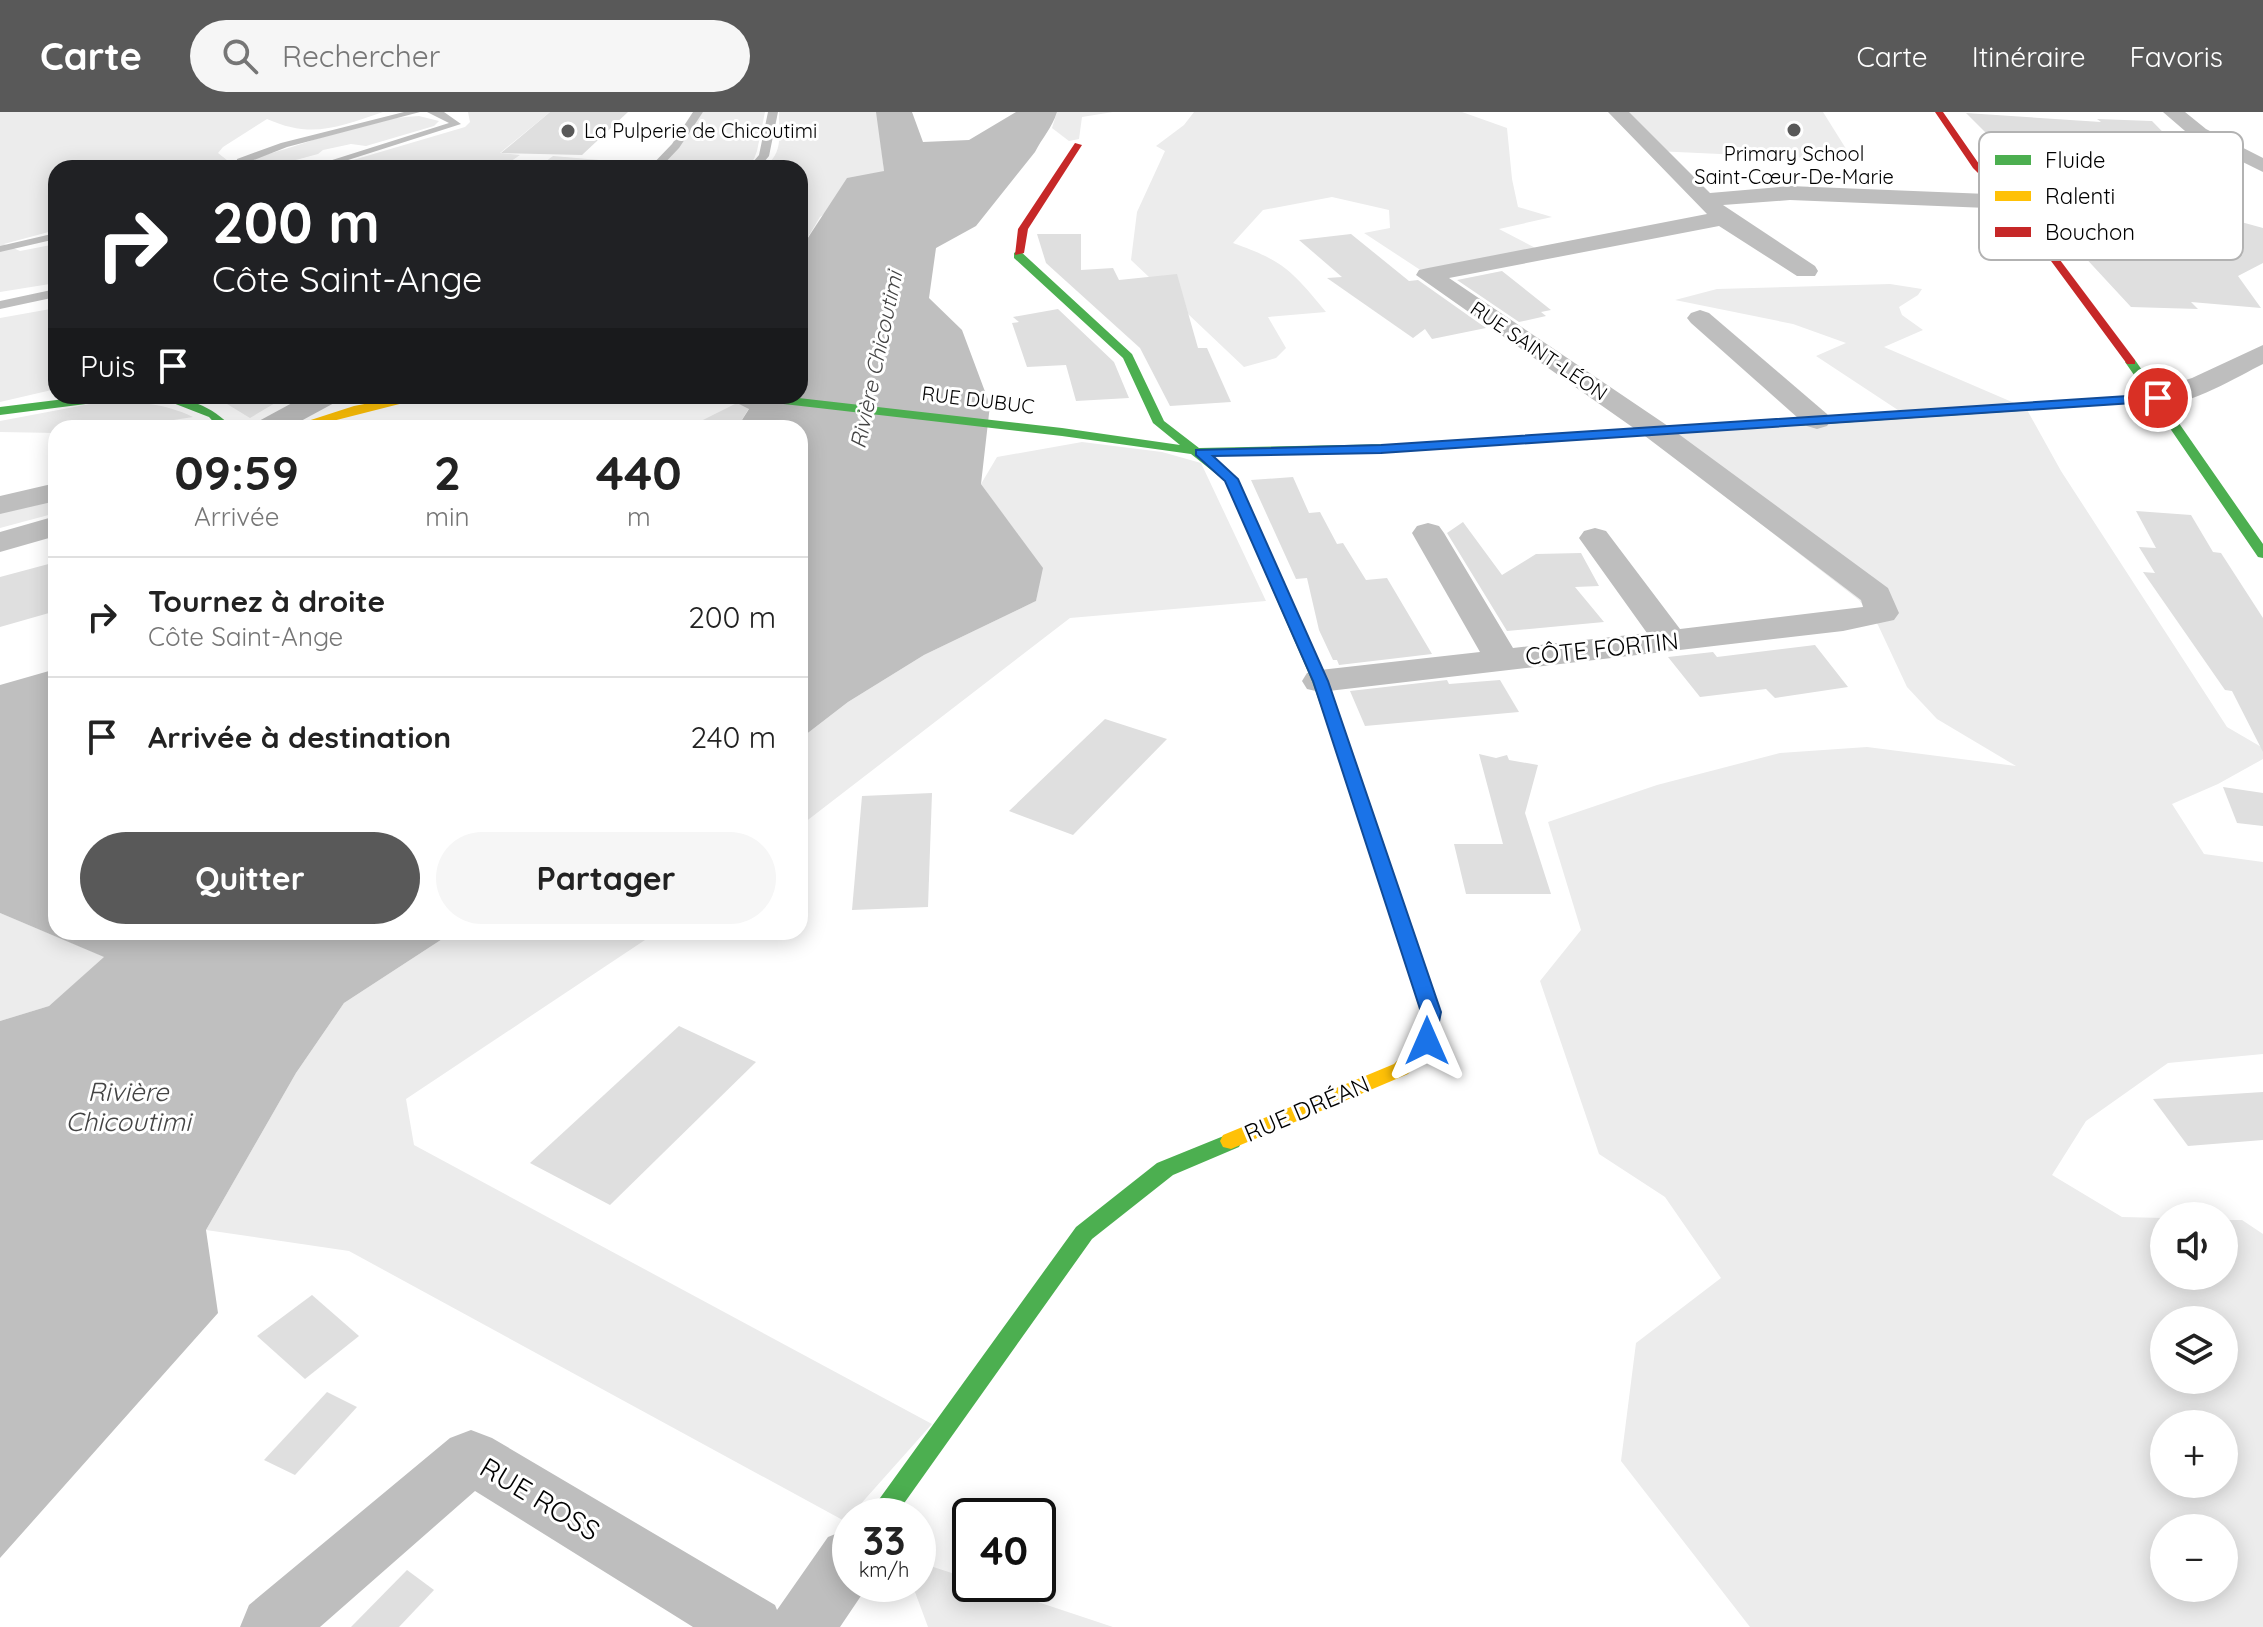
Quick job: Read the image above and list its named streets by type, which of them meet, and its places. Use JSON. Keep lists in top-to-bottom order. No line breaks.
{"streets":{"street":["RUE SAINT-LÉON","RUE DUBUC","CÔTE FORTIN","RUE DRÉAN","RUE ROSS"]},"crossings":[["RUE SAINT-LÉON","RUE DUBUC"],["RUE SAINT-LÉON","CÔTE FORTIN"],["RUE DUBUC","RUE DRÉAN"],["CÔTE FORTIN","RUE DRÉAN"]],"water":["Rivière Chicoutimi"],"places":["Primary School Saint-Cœur-De-Marie","La Pulperie de Chicoutimi"],"legend":["Fluide","Ralenti","Bouchon"],"page":{"header":"Carte","search":"Rechercher","nav":["Carte","Itinéraire","Favoris"],"turn":["200 m","Côte Saint-Ange"],"then":"Puis","eta":["09:59","Arrivée","2","min","440","m"],"list":[{"name":"Tournez à droite","note":"Côte Saint-Ange","value":"200 m"},{"name":"Arrivée à destination","value":"240 m"}],"buttons":["Quitter","Partager"],"map_buttons":["+","−"],"speed":"33 km/h","limit":"40"}}
